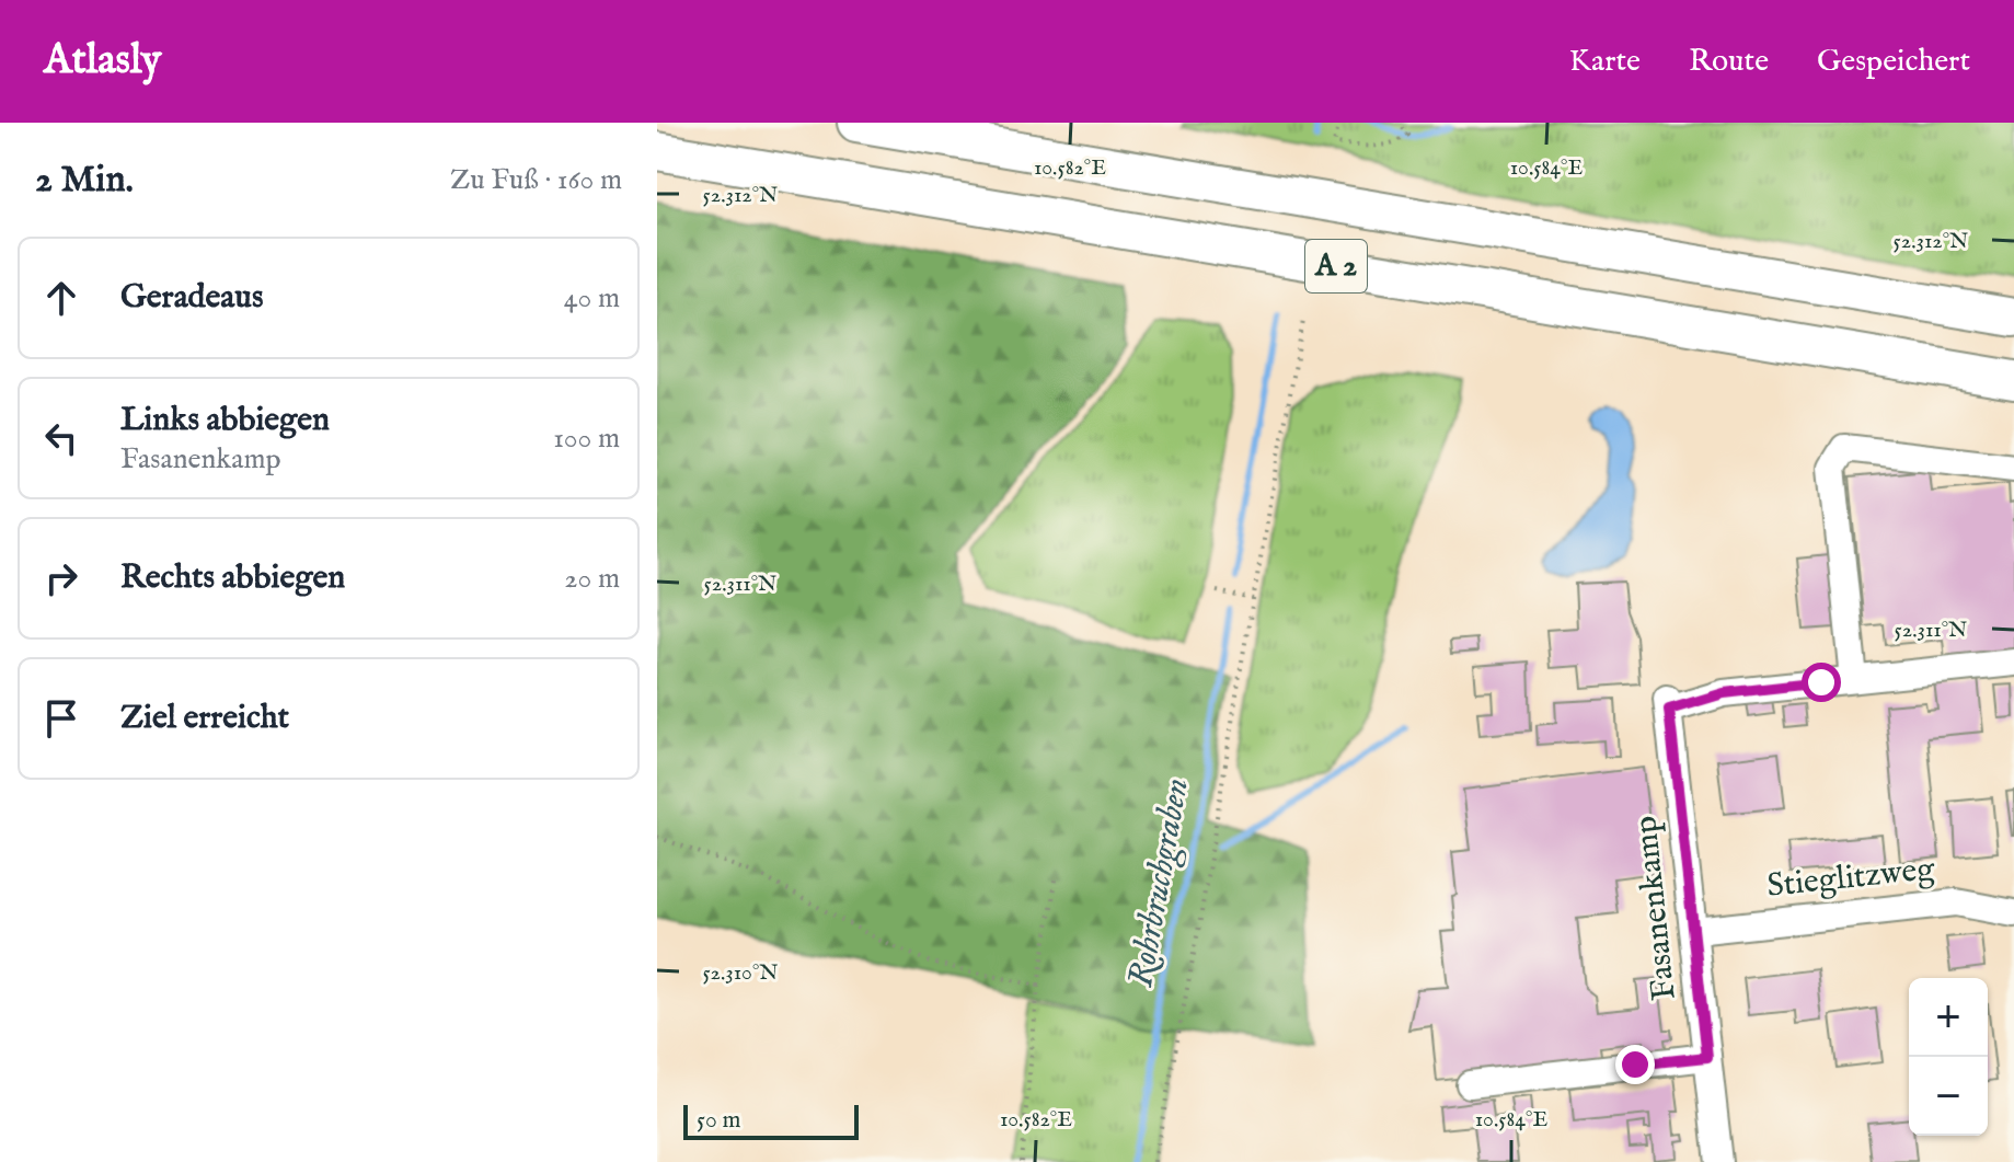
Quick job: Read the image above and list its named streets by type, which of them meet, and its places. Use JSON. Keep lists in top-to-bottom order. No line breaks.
{"streets":{"highway":["A 2"],"street":["Stieglitzweg","Fasanenkamp"]},"crossings":[["Stieglitzweg","Fasanenkamp"]],"water":["Rohrbruchgraben"],"scale_bar":"50 m","page":{"header":"Atlasly","nav":["Karte","Route","Gespeichert"],"heading":["2 Min.","Zu Fuß · 160 m"],"list":[["Geradeaus","40 m"],["Links abbiegen","Fasanenkamp","100 m"],["Rechts abbiegen","20 m"],"Ziel erreicht"],"map_buttons":["+","−"],"scale":"50 m"},"coordinates":["10.582°E","10.584°E","52.312°N","52.311°N","52.310°N"]}
